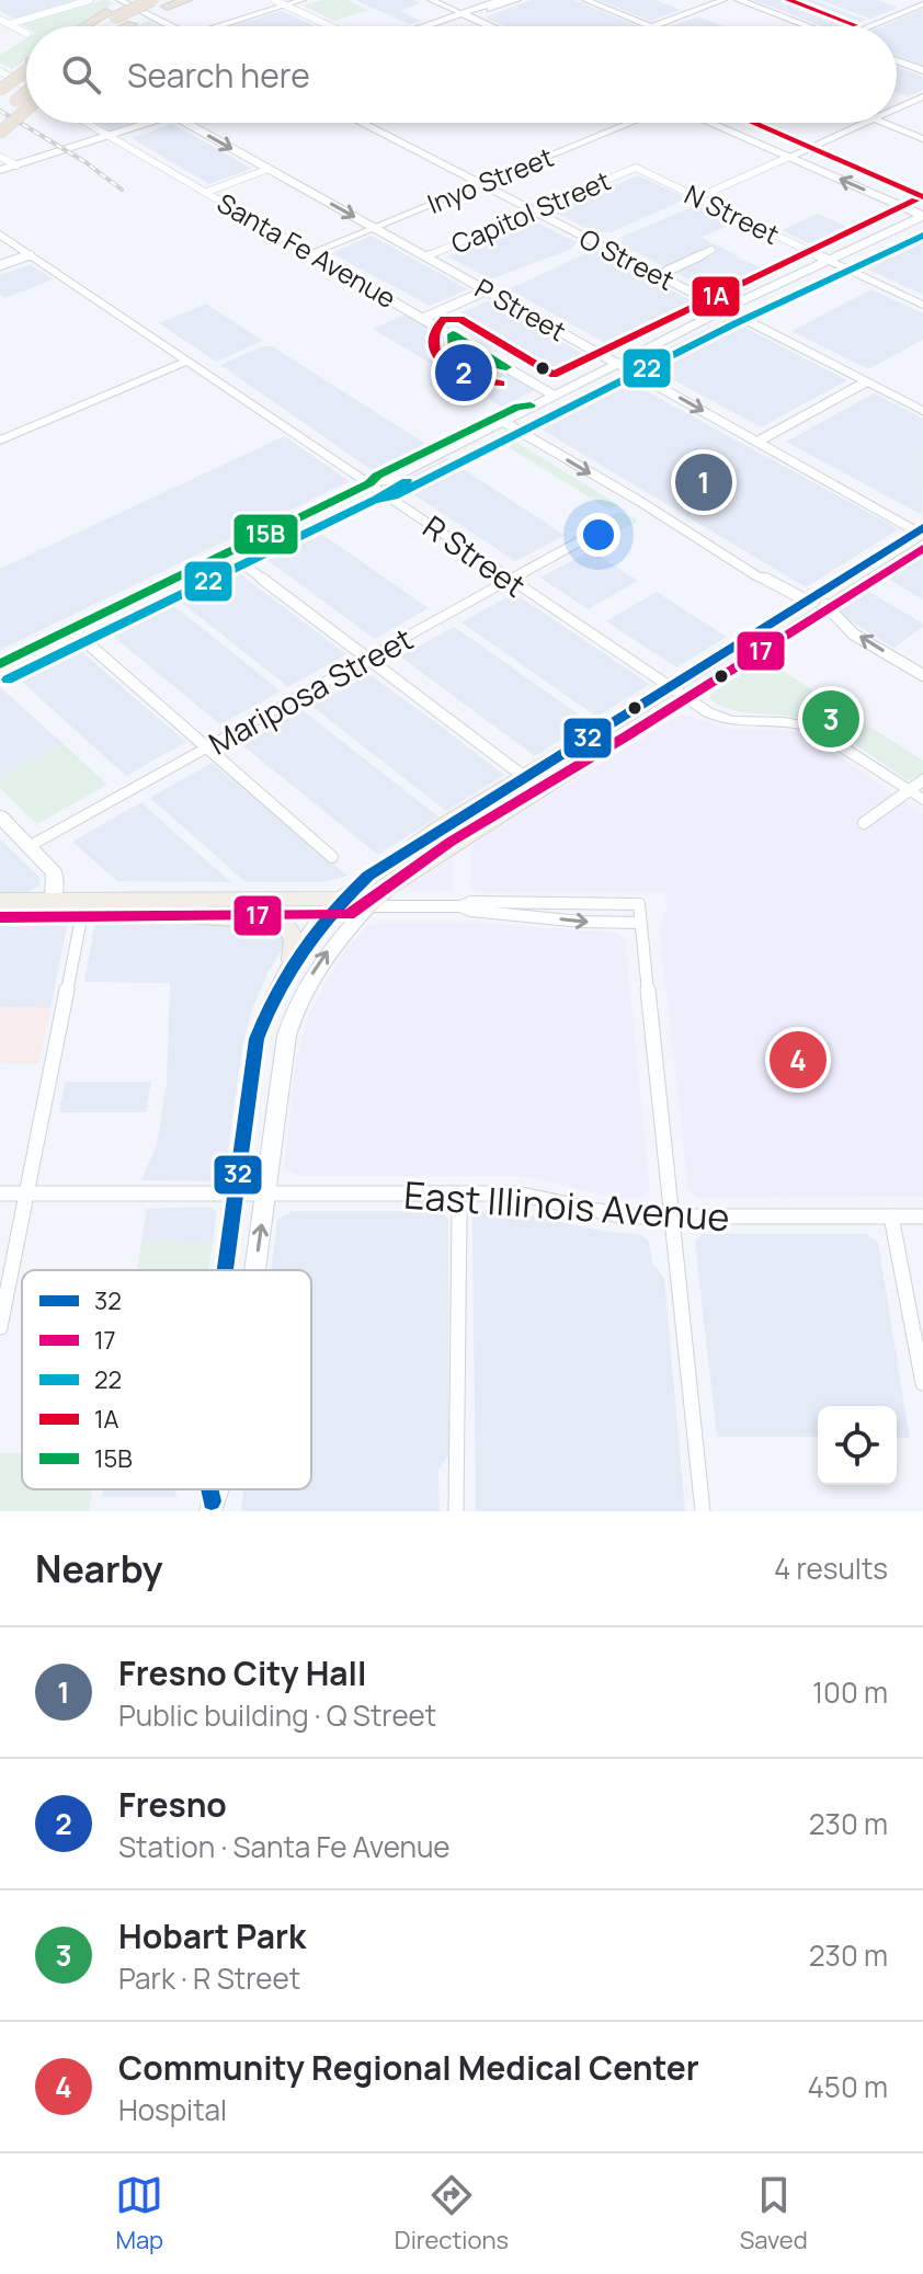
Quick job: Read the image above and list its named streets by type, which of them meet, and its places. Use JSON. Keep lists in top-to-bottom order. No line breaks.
{"streets":{"main road":["O Street","P Street"],"street":["Inyo Street","Capitol Street","N Street","Santa Fe Avenue","R Street","Mariposa Street","East Illinois Avenue"]},"crossings":[["Inyo Street","Santa Fe Avenue"],["Inyo Street","O Street"],["Inyo Street","P Street"],["Capitol Street","N Street"],["Capitol Street","O Street"],["Capitol Street","P Street"],["R Street","Mariposa Street"]],"one_way":["P Street"],"lines":["transit line 1A","transit line 22","transit line 15B","transit line 32","transit line 17"],"legend":["32","17","22","1A","15B"],"page":{"search":"Search here","pins":["2","1","3","4"],"heading":["Nearby","4 results"],"list":[{"mark":"1","name":"Fresno City Hall","note":"Public building · Q Street","value":"100 m"},{"mark":"2","name":"Fresno","note":"Station · Santa Fe Avenue","value":"230 m"},{"mark":"3","name":"Hobart Park","note":"Park · R Street","value":"230 m"},{"mark":"4","name":"Community Regional Medical Center","note":"Hospital","value":"450 m"}],"nav":["Map","Directions","Saved"]}}
